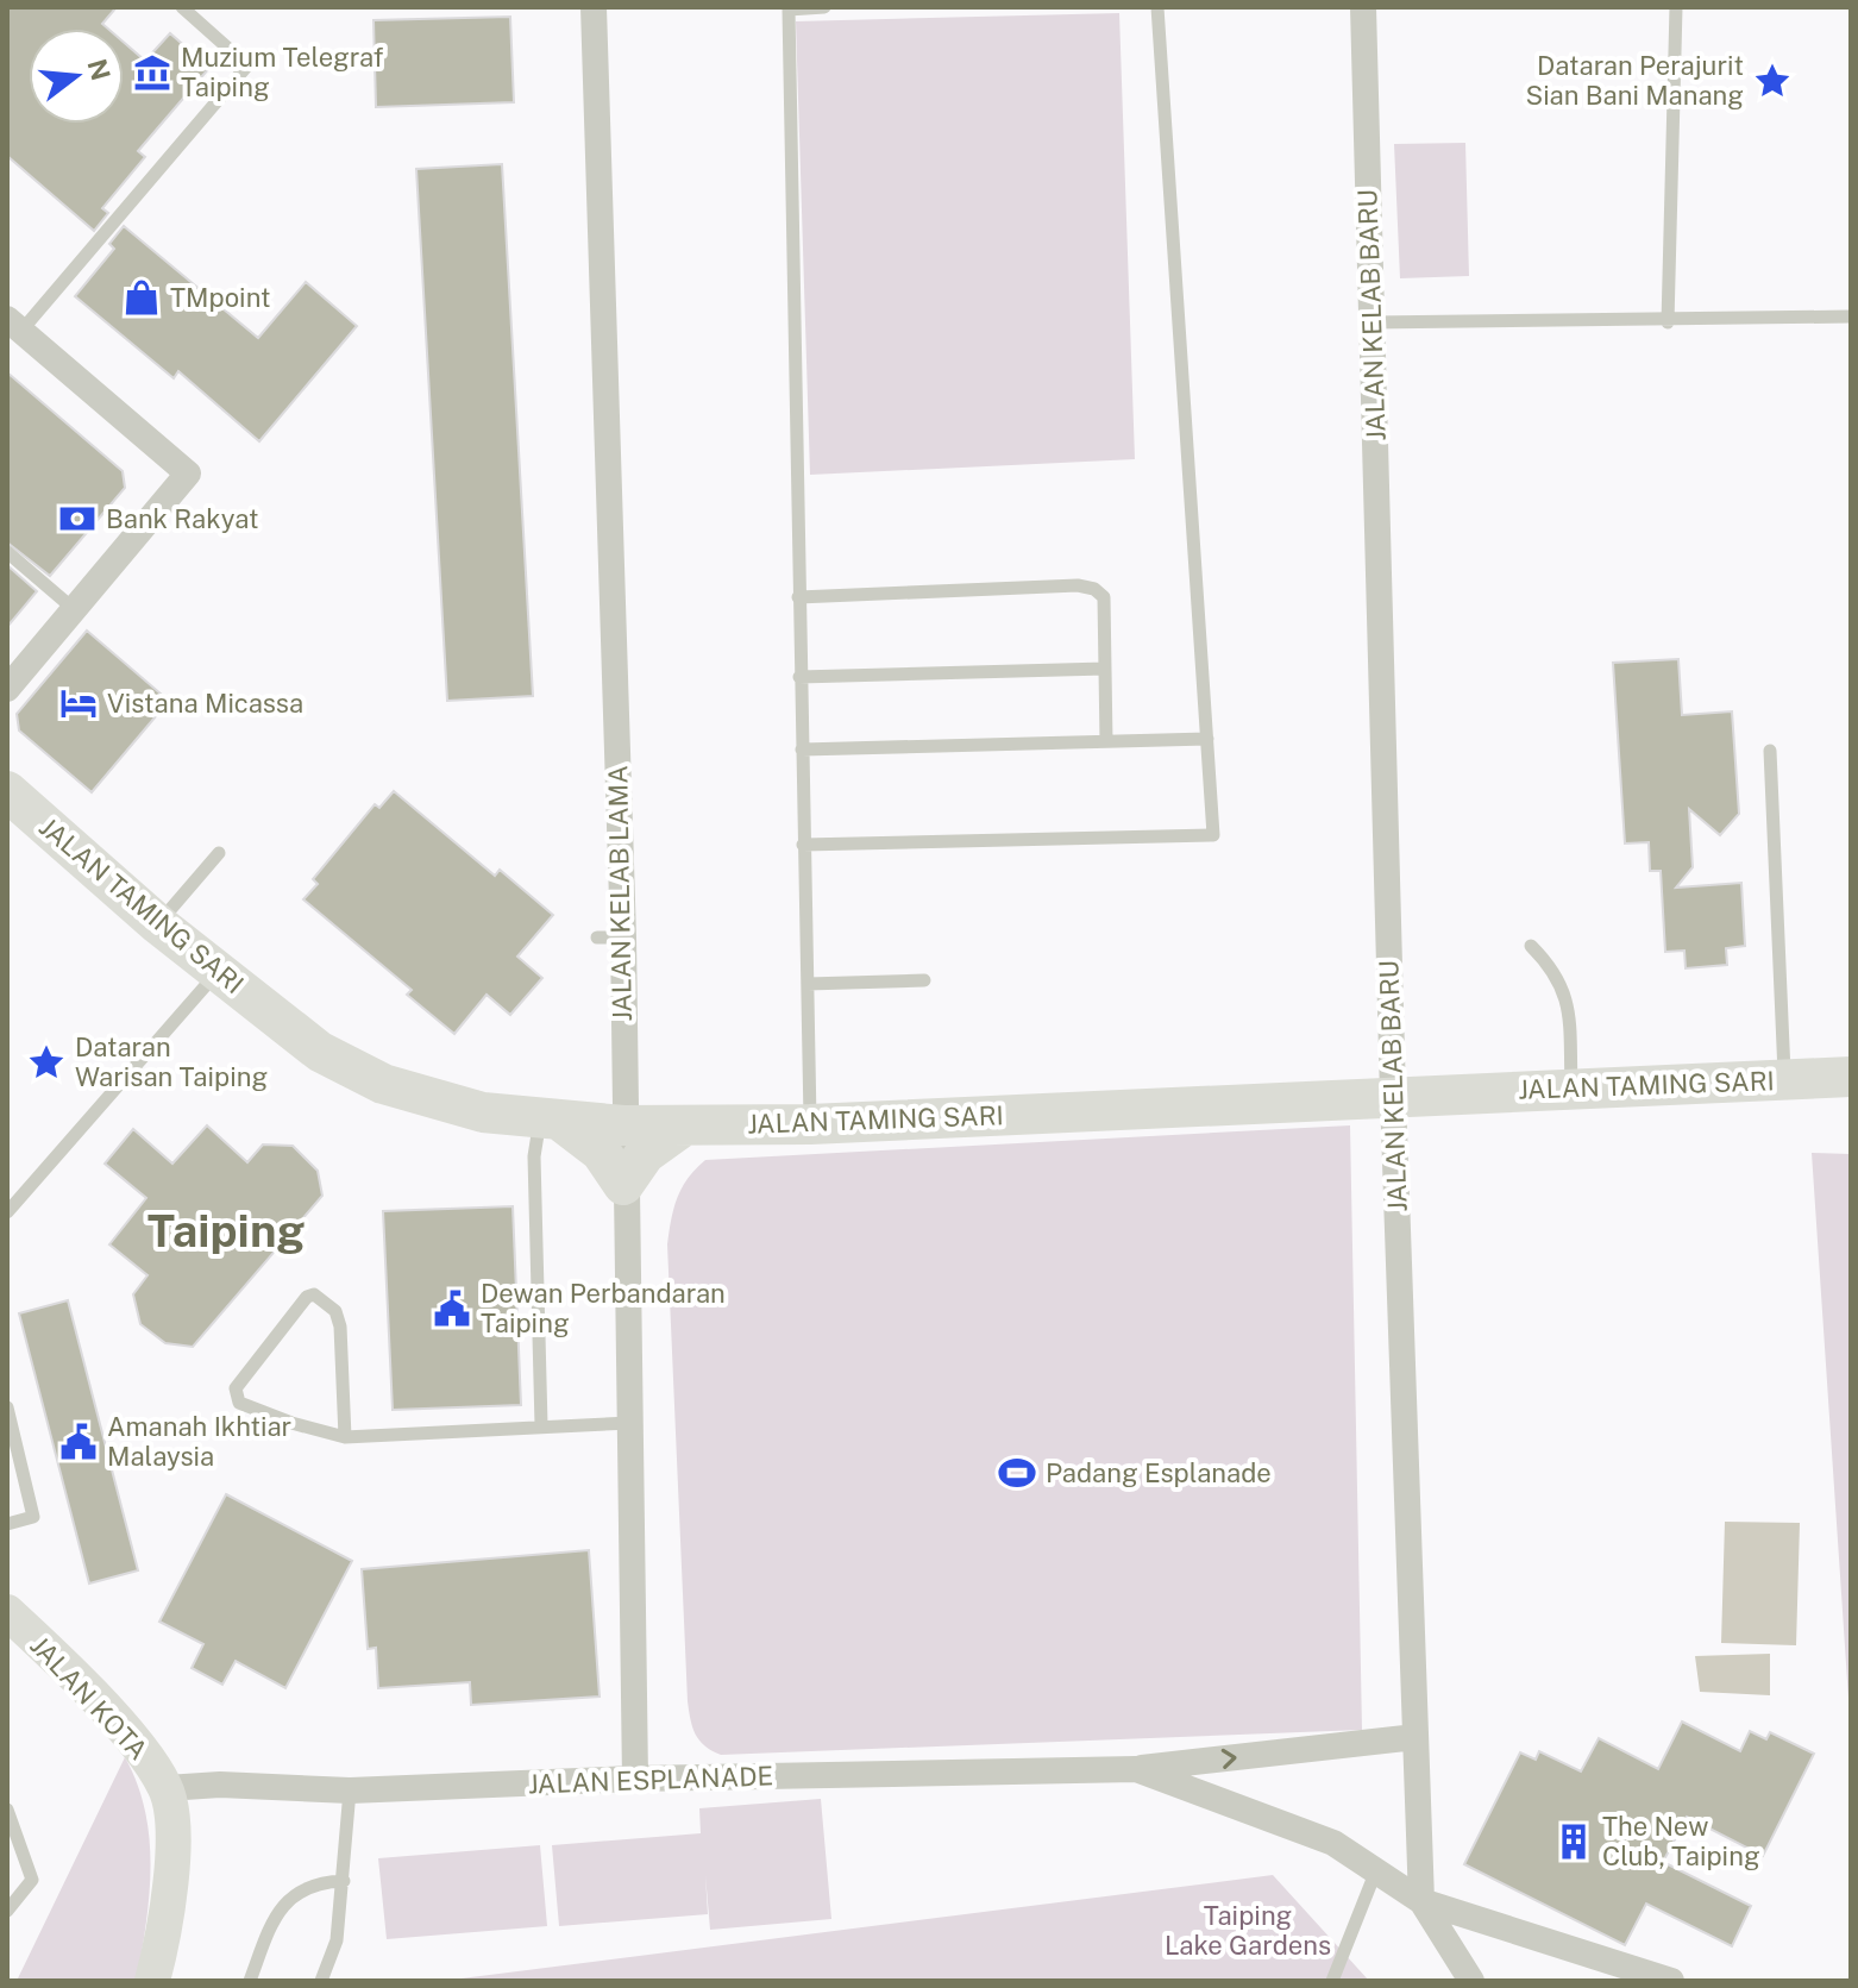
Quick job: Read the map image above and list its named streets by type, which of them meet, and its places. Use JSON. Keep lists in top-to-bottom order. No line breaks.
{"streets":{"main road":["JALAN TAMING SARI","JALAN KOTA"],"street":["JALAN KELAB BARU","JALAN KELAB LAMA","JALAN ESPLANADE"]},"crossings":[["JALAN KELAB BARU","JALAN TAMING SARI"],["JALAN KELAB BARU","JALAN ESPLANADE"],["JALAN KELAB LAMA","JALAN TAMING SARI"],["JALAN KELAB LAMA","JALAN ESPLANADE"],["JALAN KOTA","JALAN ESPLANADE"]],"districts":["Taiping"],"parks":["Taiping Lake Gardens"],"places":{"museum":["Muzium Telegraf Taiping"],"place":["Dataran Perajurit Sian Bani Manang","Dataran Warisan Taiping"],"shop":["TMpoint"],"bank":["Bank Rakyat"],"hotel":["Vistana Micassa"],"public building":["Dewan Perbandaran Taiping","Amanah Ikhtiar Malaysia"],"sports":["Padang Esplanade"],"building":["The New Club, Taiping"]},"north":"right"}
